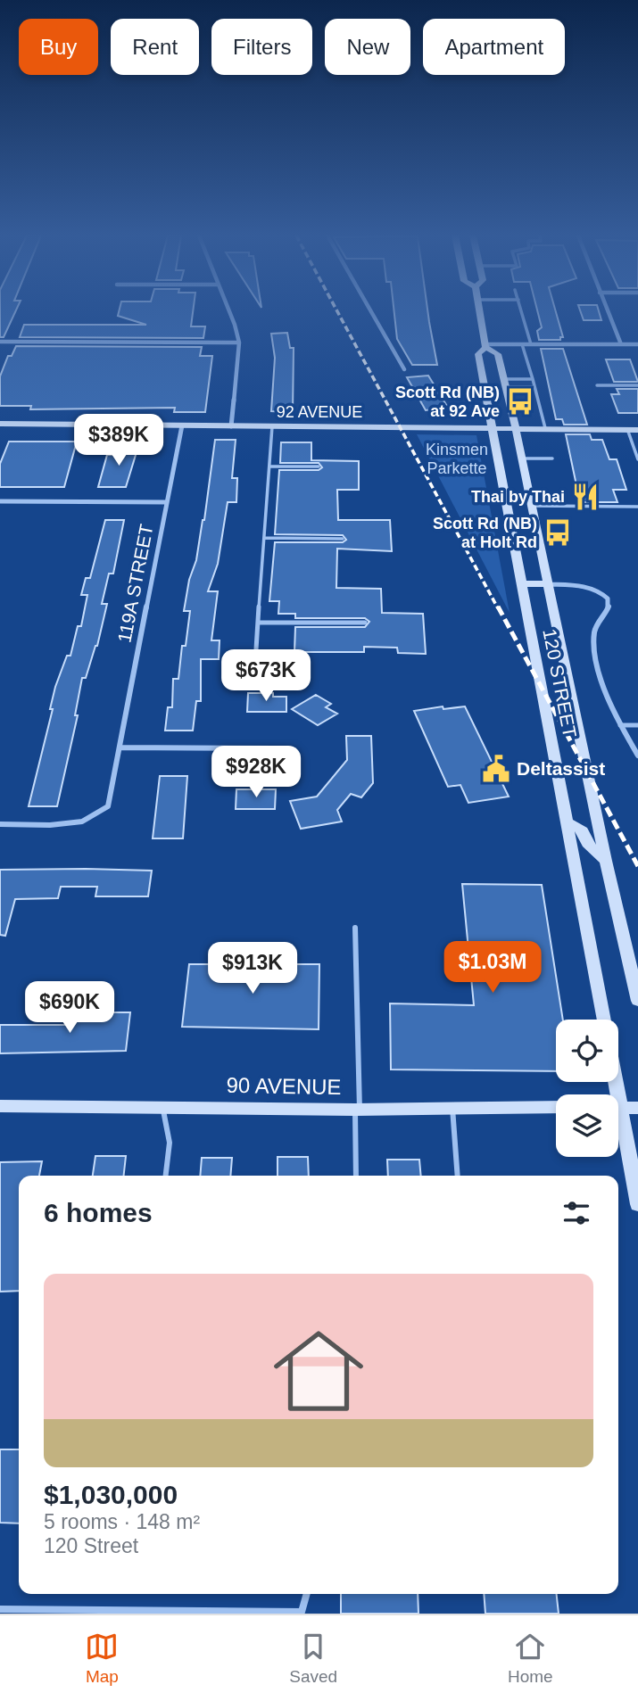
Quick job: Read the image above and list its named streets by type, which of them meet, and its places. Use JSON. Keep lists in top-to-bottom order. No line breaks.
{"streets":{"main road":["92 AVENUE","120 STREET","90 AVENUE"],"street":["119A STREET"]},"crossings":[["92 AVENUE","119A STREET"],["92 AVENUE","120 STREET"]],"parks":["Kinsmen Parkette"],"places":{"bus stop":["Scott Rd (NB) at 92 Ave","Scott Rd (NB) at Holt Rd"],"restaurant":["Thai by Thai"],"public building":["Deltassist"]},"page":{"chip":["Buy","Rent","Filters","New","Apartment"],"price":["$389K","$673K","$928K","$1.03M","$913K","$690K"],"heading":"6 homes","list":[{"name":"$1,030,000","note":"5 rooms · 148 m² · 120 Street"}],"tabs":["Map","Saved","Home"]}}
